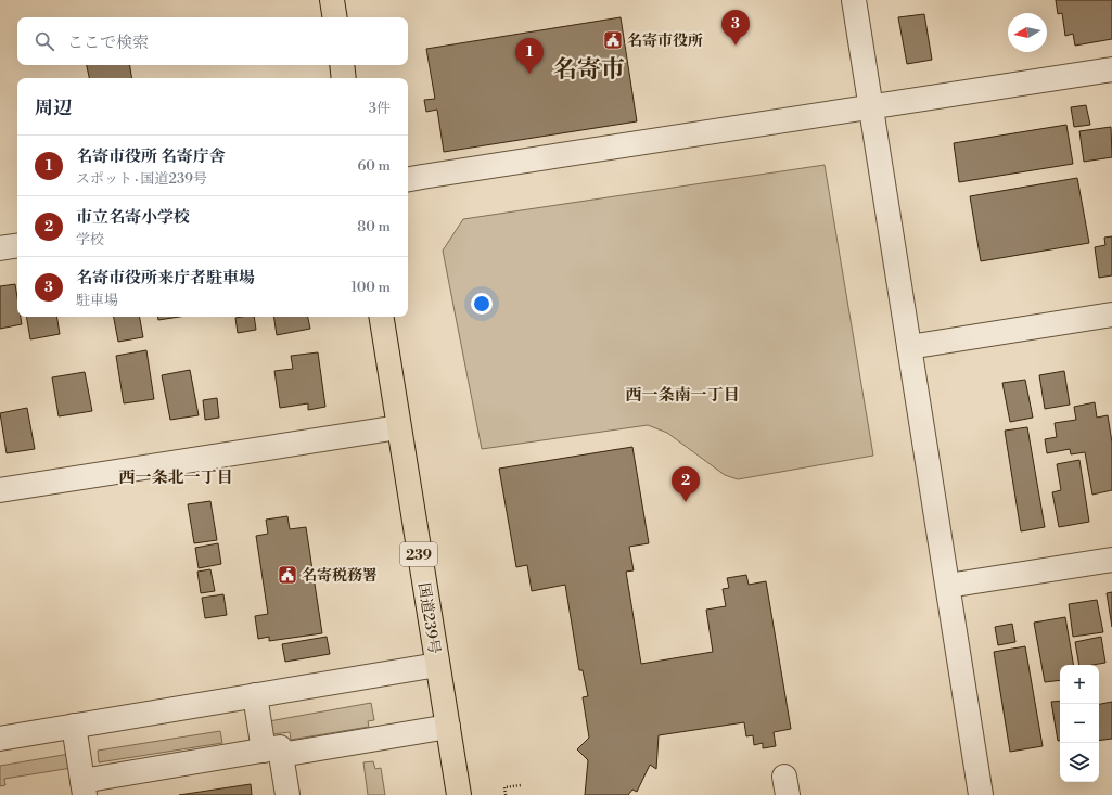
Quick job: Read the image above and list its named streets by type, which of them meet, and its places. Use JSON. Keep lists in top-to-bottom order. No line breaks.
{"streets":{"highway":["239","国道239号"]},"districts":["名寄市","西一条南一丁目","西一条北一丁目"],"places":{"public building":["名寄市役所","名寄税務署"]},"north":"left","page":{"pins":["3","1","2"],"search":"ここで検索","heading":["周辺","3件"],"list":[{"mark":"1","name":"名寄市役所 名寄庁舎","note":"スポット · 国道239号","value":"60 m"},{"mark":"2","name":"市立名寄小学校","note":"学校","value":"80 m"},{"mark":"3","name":"名寄市役所来庁者駐車場","note":"駐車場","value":"100 m"}],"map_buttons":["+","−"]}}
